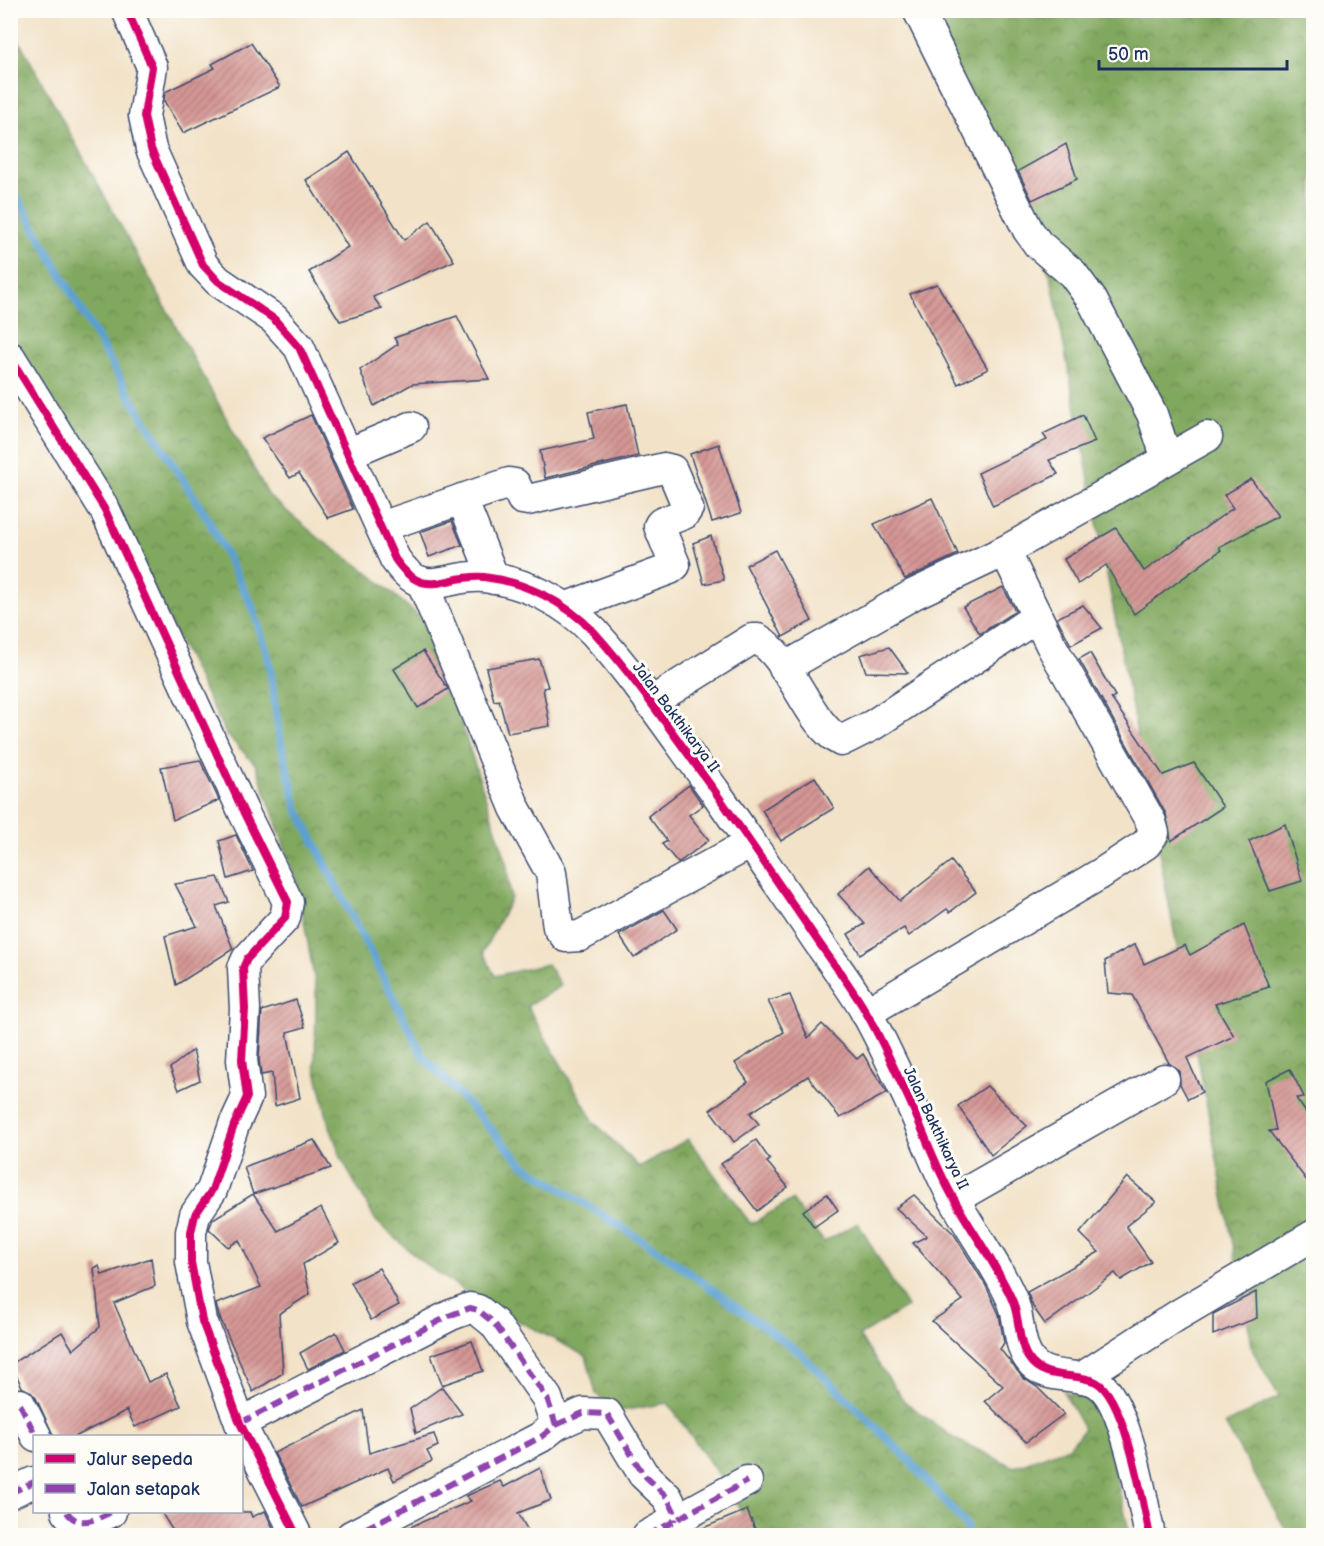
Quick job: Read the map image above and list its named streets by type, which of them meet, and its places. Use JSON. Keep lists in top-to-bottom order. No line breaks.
{"streets":{"street":["Jalan Bakthikarya II"]},"legend":["Jalur sepeda","Jalan setapak"],"scale_bar":"50 m"}
